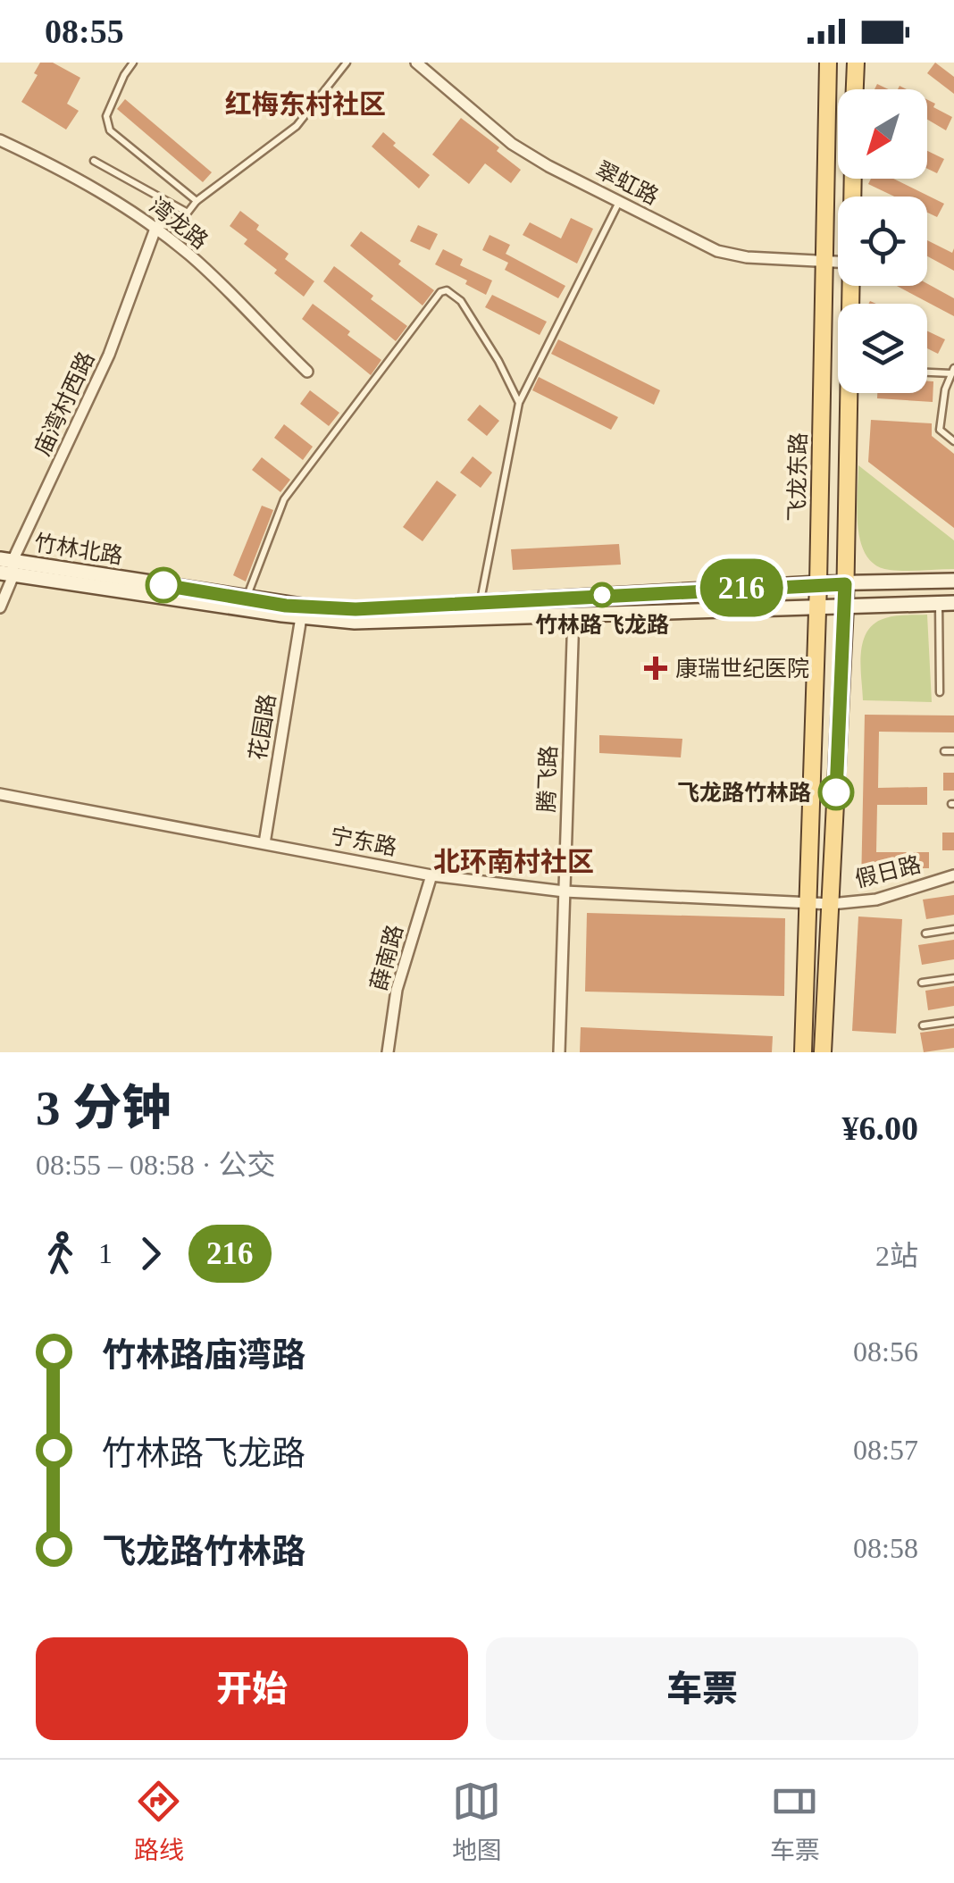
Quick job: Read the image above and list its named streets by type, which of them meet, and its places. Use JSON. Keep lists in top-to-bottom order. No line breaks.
{"streets":{"main road":["飞龙东路","竹林北路"],"street":["翠虹路","湾龙路","庙湾村西路","花园路","腾飞路","宁东路","假日路","薛南路"]},"crossings":[["翠虹路","飞龙东路"],["湾龙路","庙湾村西路"],["庙湾村西路","竹林北路"],["飞龙东路","竹林北路"],["飞龙东路","宁东路"],["竹林北路","花园路"],["竹林北路","腾飞路"],["花园路","宁东路"],["腾飞路","宁东路"],["宁东路","假日路"],["宁东路","薛南路"]],"districts":["红梅东村社区","北环南村社区"],"places":{"other":["竹林路飞龙路","飞龙路竹林路"],"health":["康瑞世纪医院"]},"lines":["bus line 216"],"north":"bottom left","page":{"status":"08:55","on_map":"216","heading":["3 分钟","08:55 – 08:58 · 公交","¥6.00"],"legs":["1","216","2站"],"list":[{"name":"竹林路庙湾路","value":"08:56"},{"name":"竹林路飞龙路","value":"08:57"},{"name":"飞龙路竹林路","value":"08:58"}],"buttons":["开始","车票"],"tabs":["路线","地图","车票"]}}
